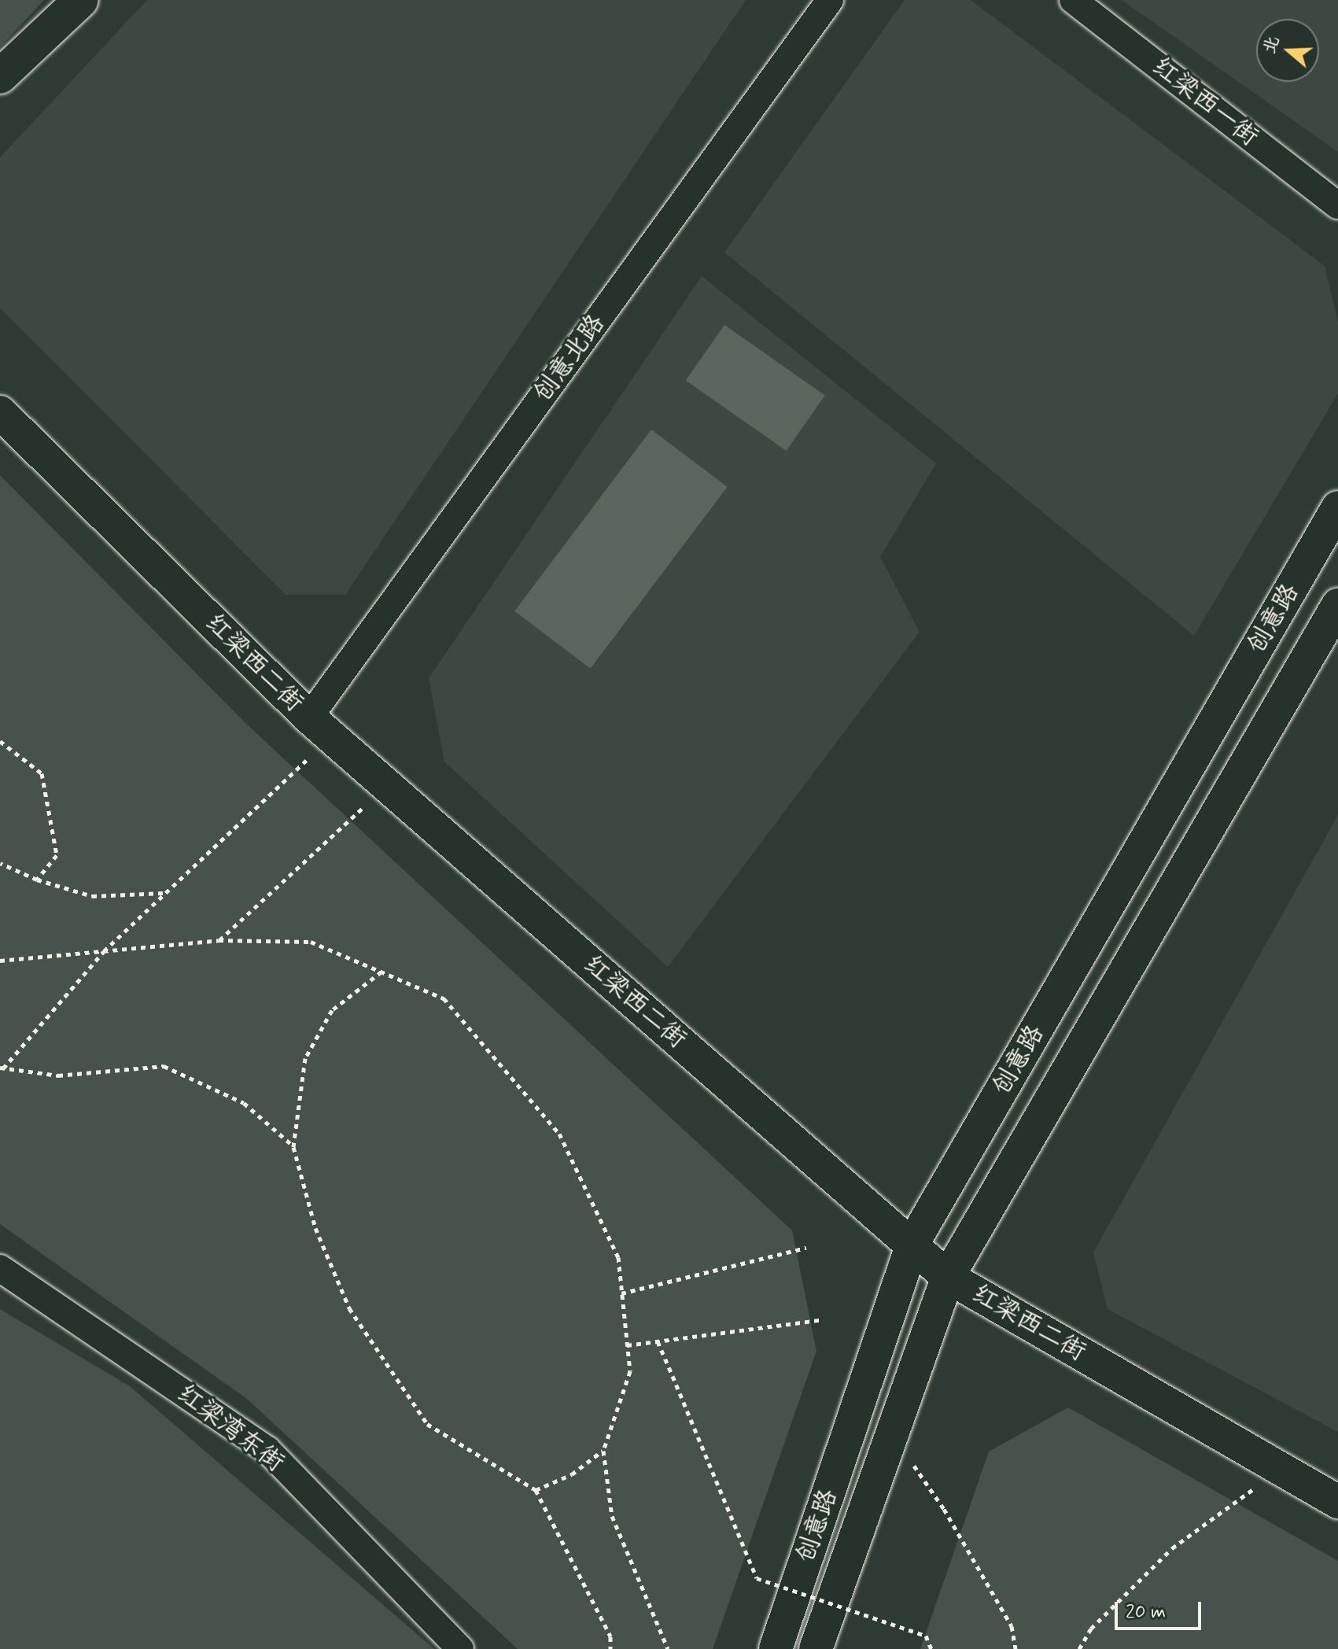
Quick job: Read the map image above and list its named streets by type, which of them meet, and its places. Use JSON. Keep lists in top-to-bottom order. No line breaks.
{"streets":{"street":["红梁西一街","创意北路","创意路","红梁西二街","红梁湾东街"]},"crossings":[["创意北路","红梁西二街"],["创意路","红梁西二街"]],"scale_bar":"20 m","north":"left"}
